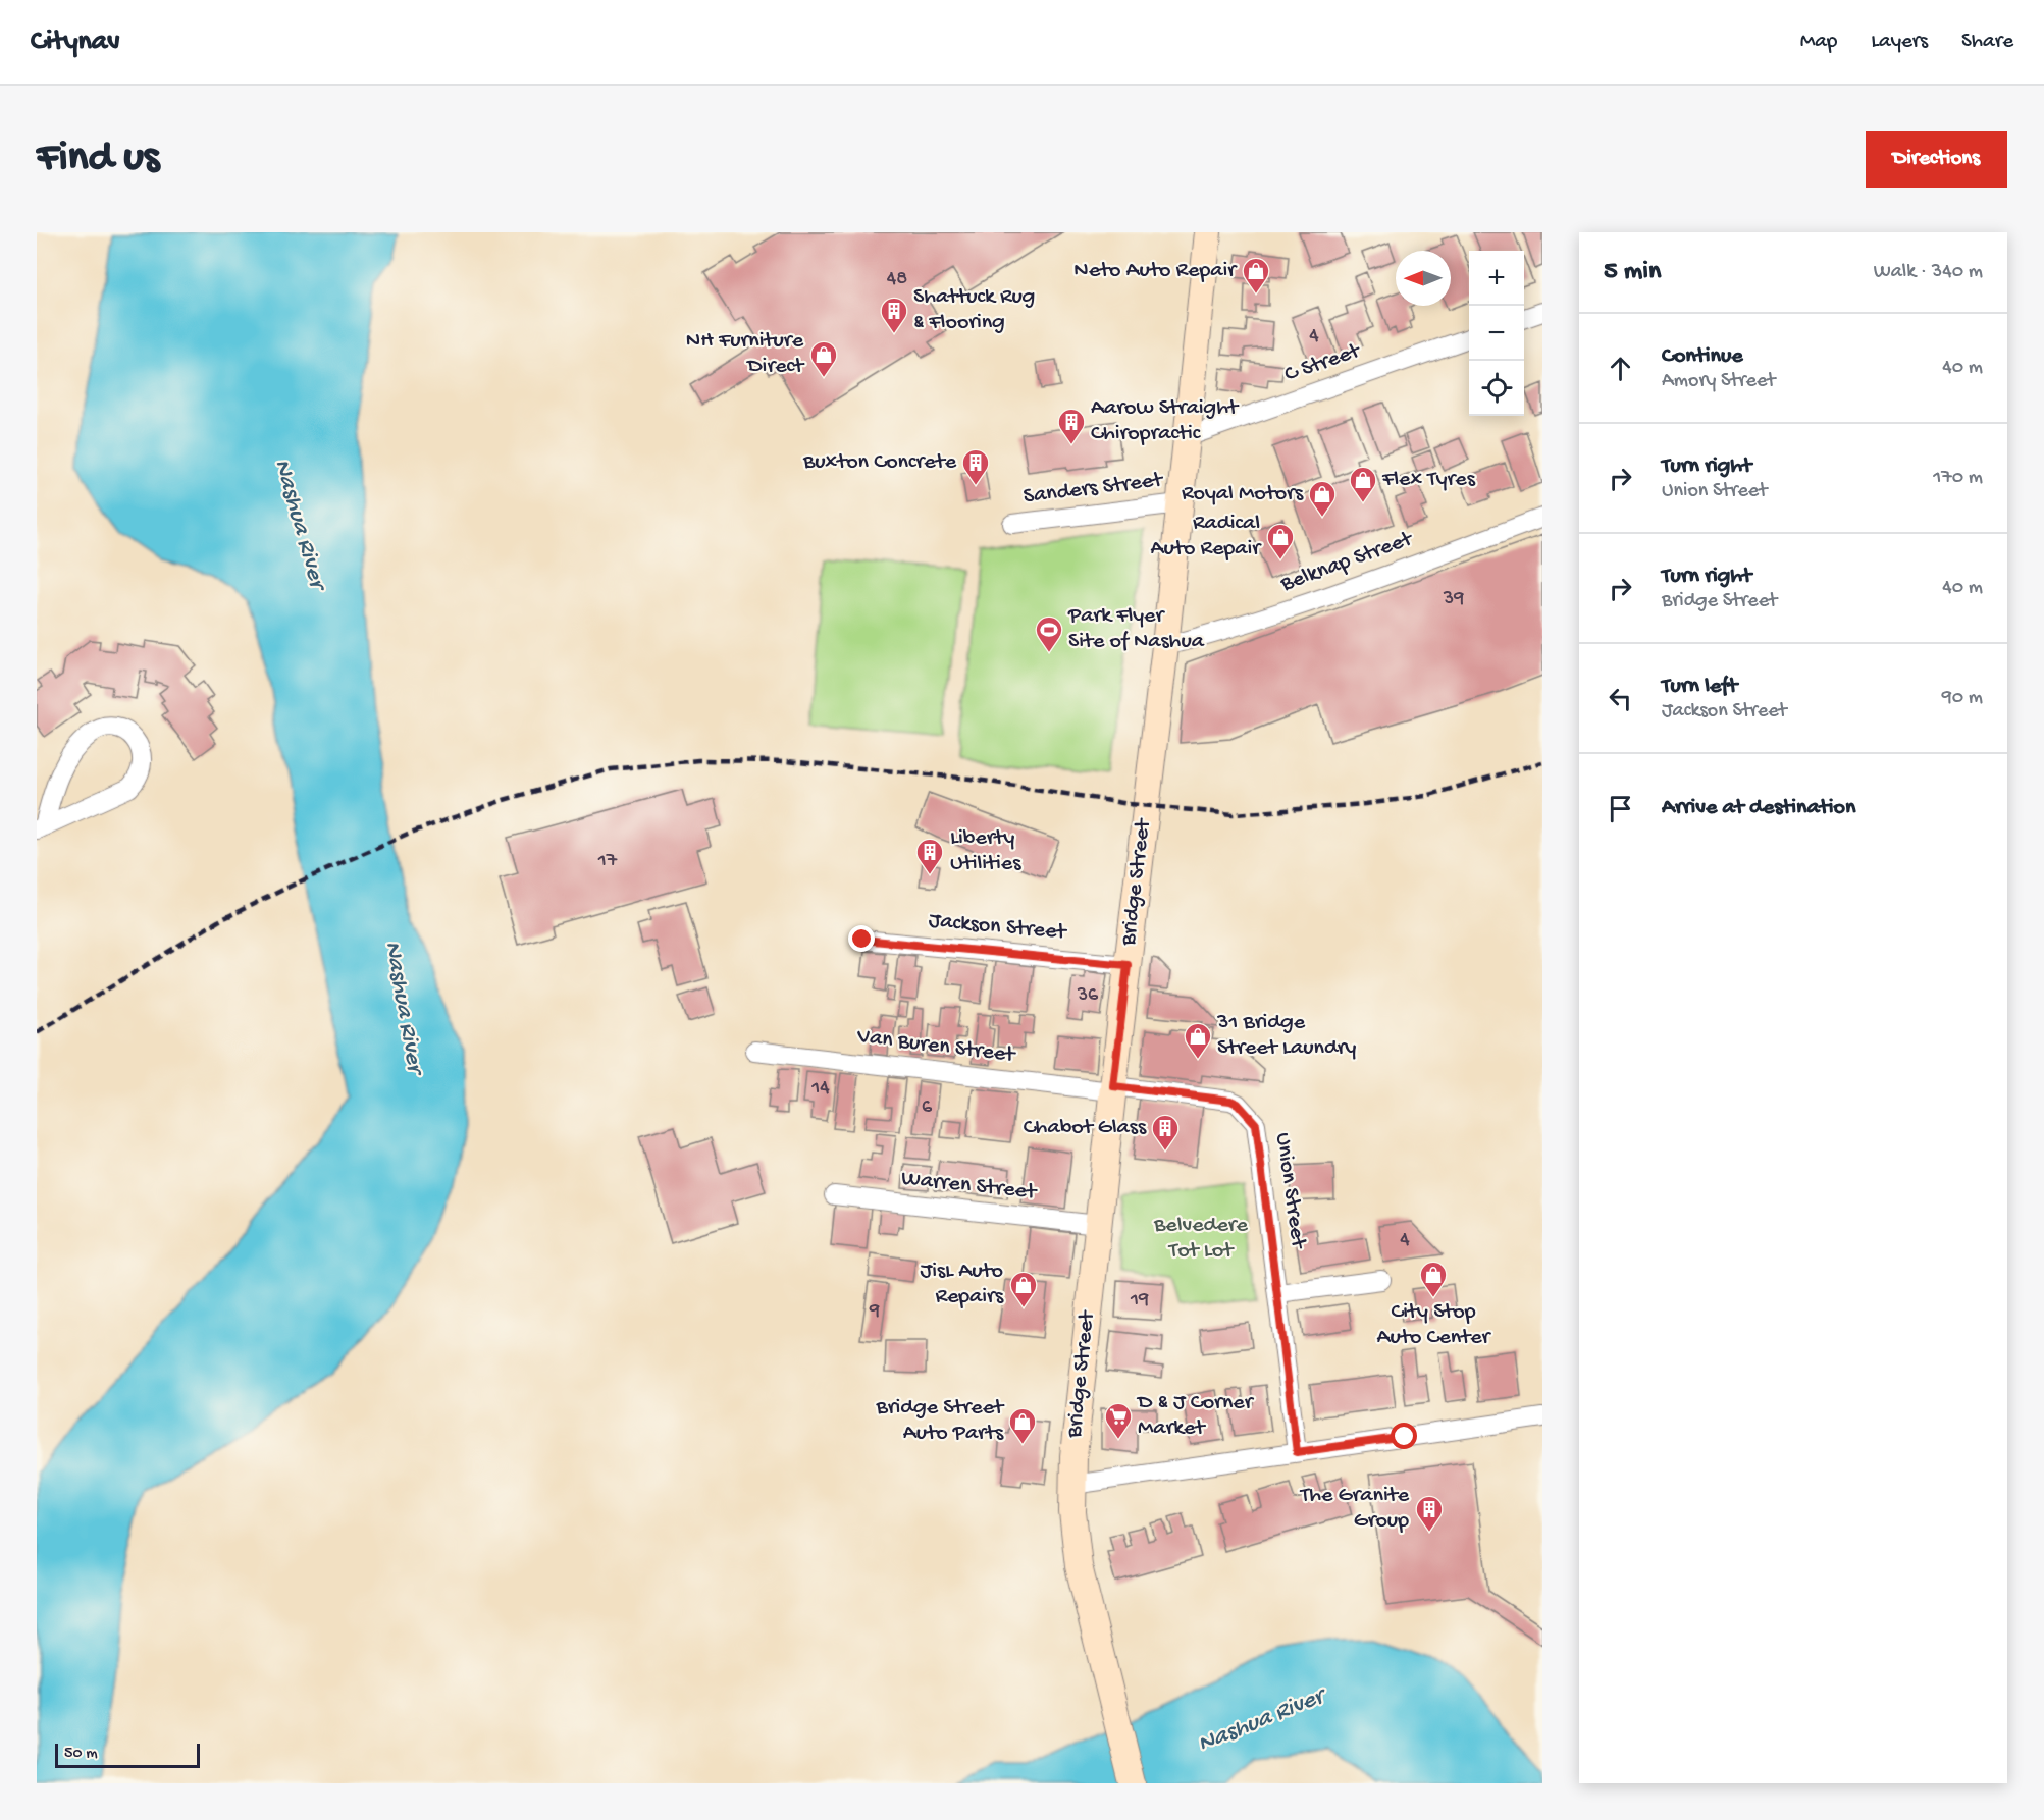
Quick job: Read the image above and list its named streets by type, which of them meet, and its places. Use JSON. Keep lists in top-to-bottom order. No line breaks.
{"streets":{"street":["C Street","Sanders Street","Belknap Street","Bridge Street","Jackson Street","Van Buren Street","Warren Street","Union Street"]},"crossings":[["C Street","Bridge Street"],["Sanders Street","Bridge Street"],["Belknap Street","Bridge Street"],["Bridge Street","Jackson Street"],["Bridge Street","Van Buren Street"],["Bridge Street","Warren Street"],["Bridge Street","Union Street"],["Van Buren Street","Union Street"]],"water":["Nashua River"],"parks":["Belvedere Tot Lot"],"places":{"shop":["Neto Auto Repair","NH Furniture Direct","Flex Tyres","Royal Motors","Radical Auto Repair","31 Bridge Street Laundry","City Stop Auto Center","JisL Auto Repairs","Bridge Street Auto Parts"],"building":["Shattuck Rug & Flooring","Aarow Straight Chiropractic","Buxton Concrete","Liberty Utilities","Chabot Glass","The Granite Group"],"sports":["Park Flyer Site of Nashua"],"supermarket":["D & J Corner Market"]},"house_numbers":["48","4","39","17","36","14","6","4","19","9"],"scale_bar":"50 m","north":"left","page":{"header":"Citynav","nav":["Map","Layers","Share"],"buttons":"Directions","title":"Find us","heading":["5 min","Walk · 340 m"],"map_buttons":["+","−"],"list":[["Continue","Amory Street","40 m"],["Turn right","Union Street","170 m"],["Turn right","Bridge Street","40 m"],["Turn left","Jackson Street","90 m"],"Arrive at destination"],"scale":"50 m"}}
